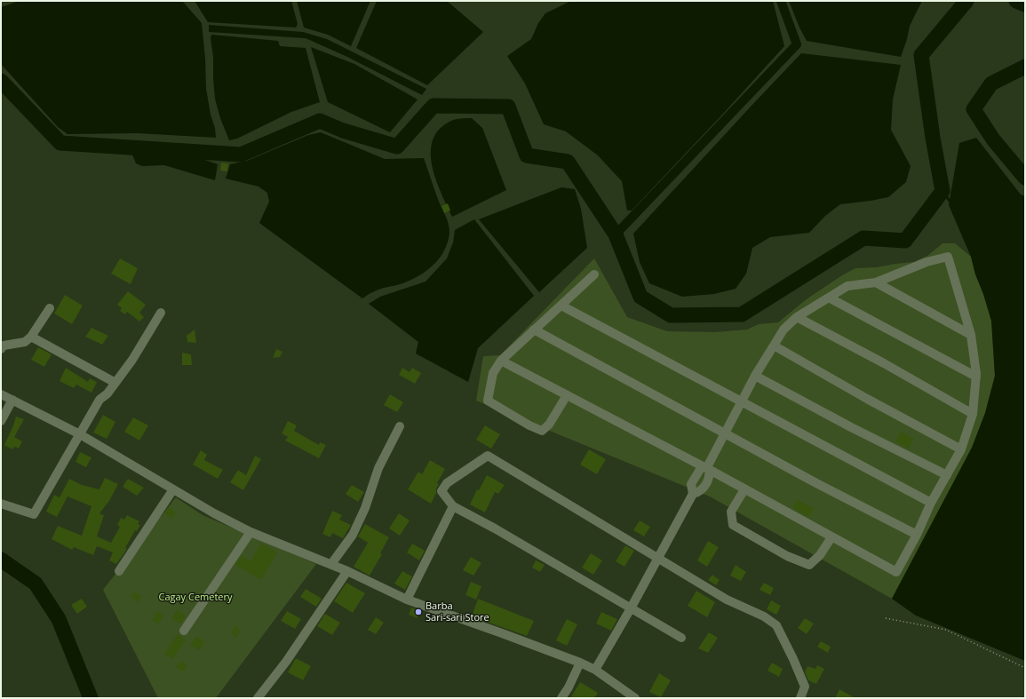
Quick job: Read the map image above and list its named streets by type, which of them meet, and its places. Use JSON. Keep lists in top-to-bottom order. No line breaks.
{"parks":["Cagay Cemetery"],"places":["Barba Sari-sari Store"]}
